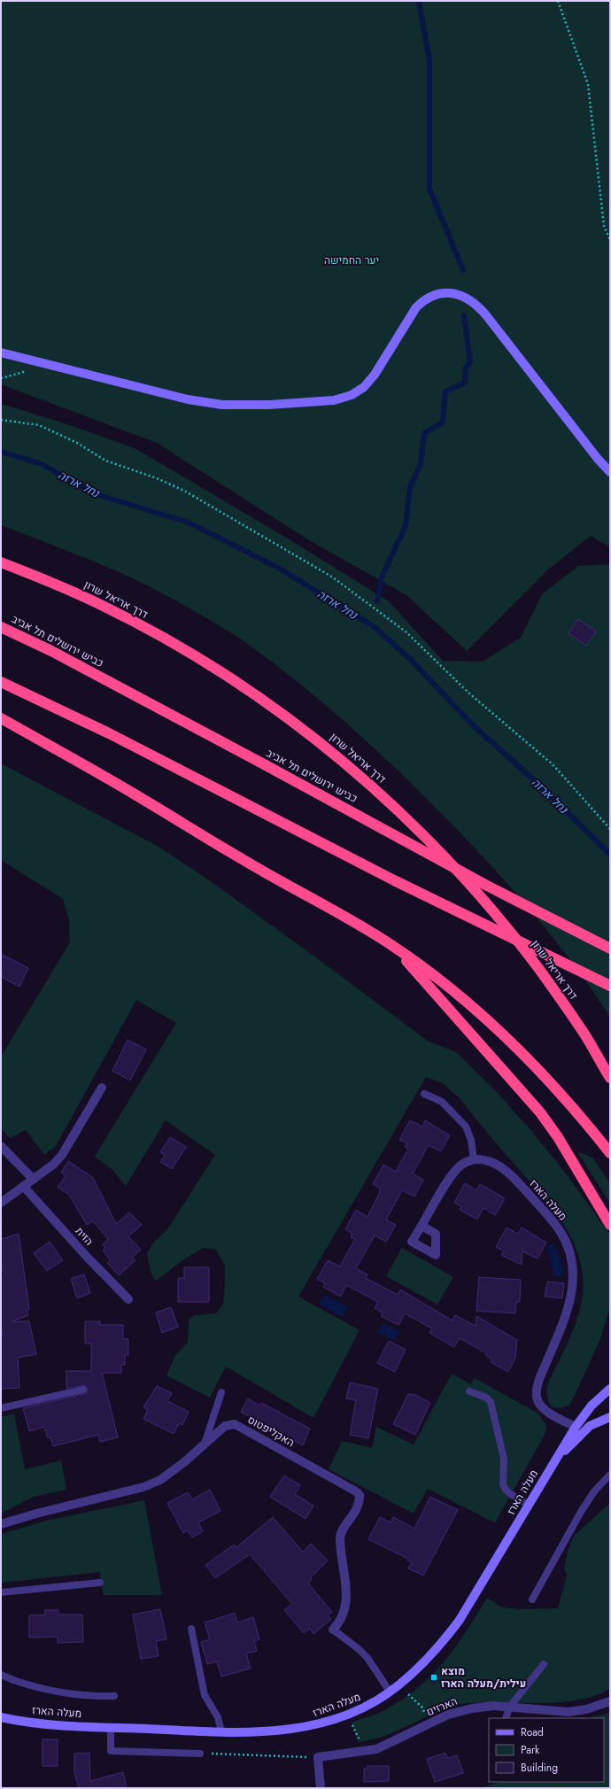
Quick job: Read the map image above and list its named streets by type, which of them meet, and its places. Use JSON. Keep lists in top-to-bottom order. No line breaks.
{"streets":{"highway":["דרך אריאל שרון","כביש ירושלים תל אביב"],"main road":["מעלה הארז"],"street":["הזית","האקליפטוס","הארזים"]},"water":["נחל ארזה"],"parks":["יער החמישה"],"places":{"transit":["מוצא עילית/מעלה הארז"]},"legend":["Road","Park","Building"]}
